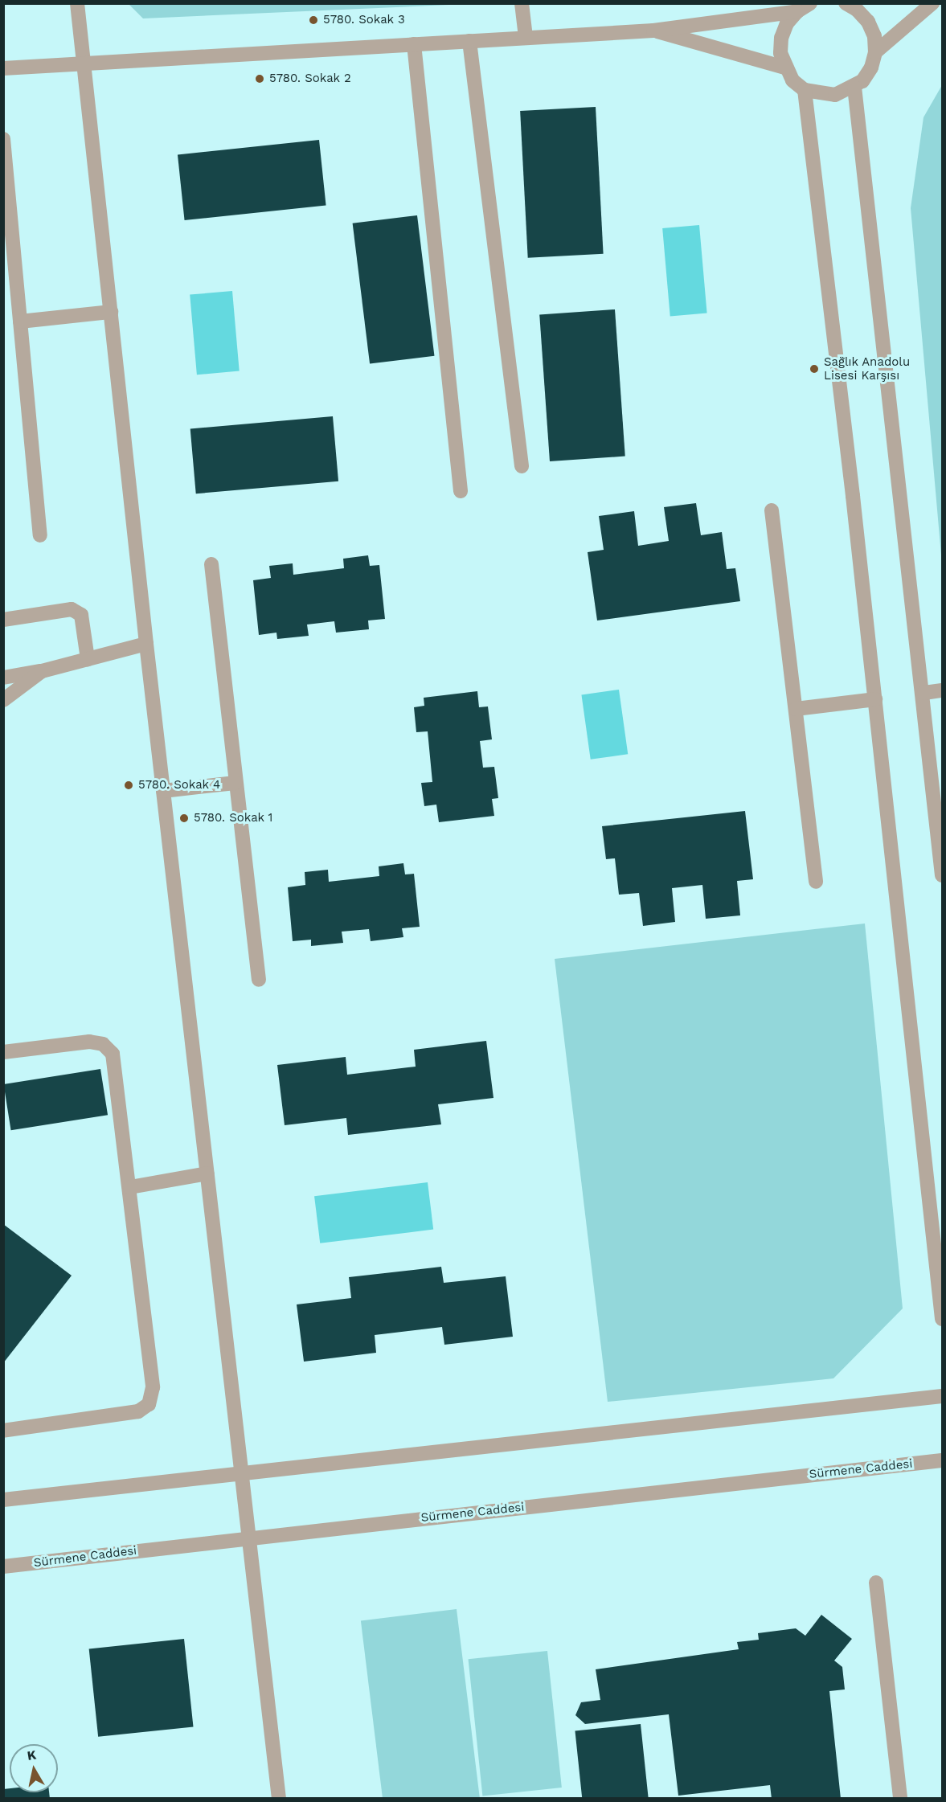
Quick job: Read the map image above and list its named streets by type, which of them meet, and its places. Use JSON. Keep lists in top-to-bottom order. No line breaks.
{"streets":{"street":["Sürmene Caddesi"]},"places":["5780. Sokak 3","5780. Sokak 2","Sağlık Anadolu Lisesi Karşısı","5780. Sokak 4","5780. Sokak 1"],"north":"top"}
